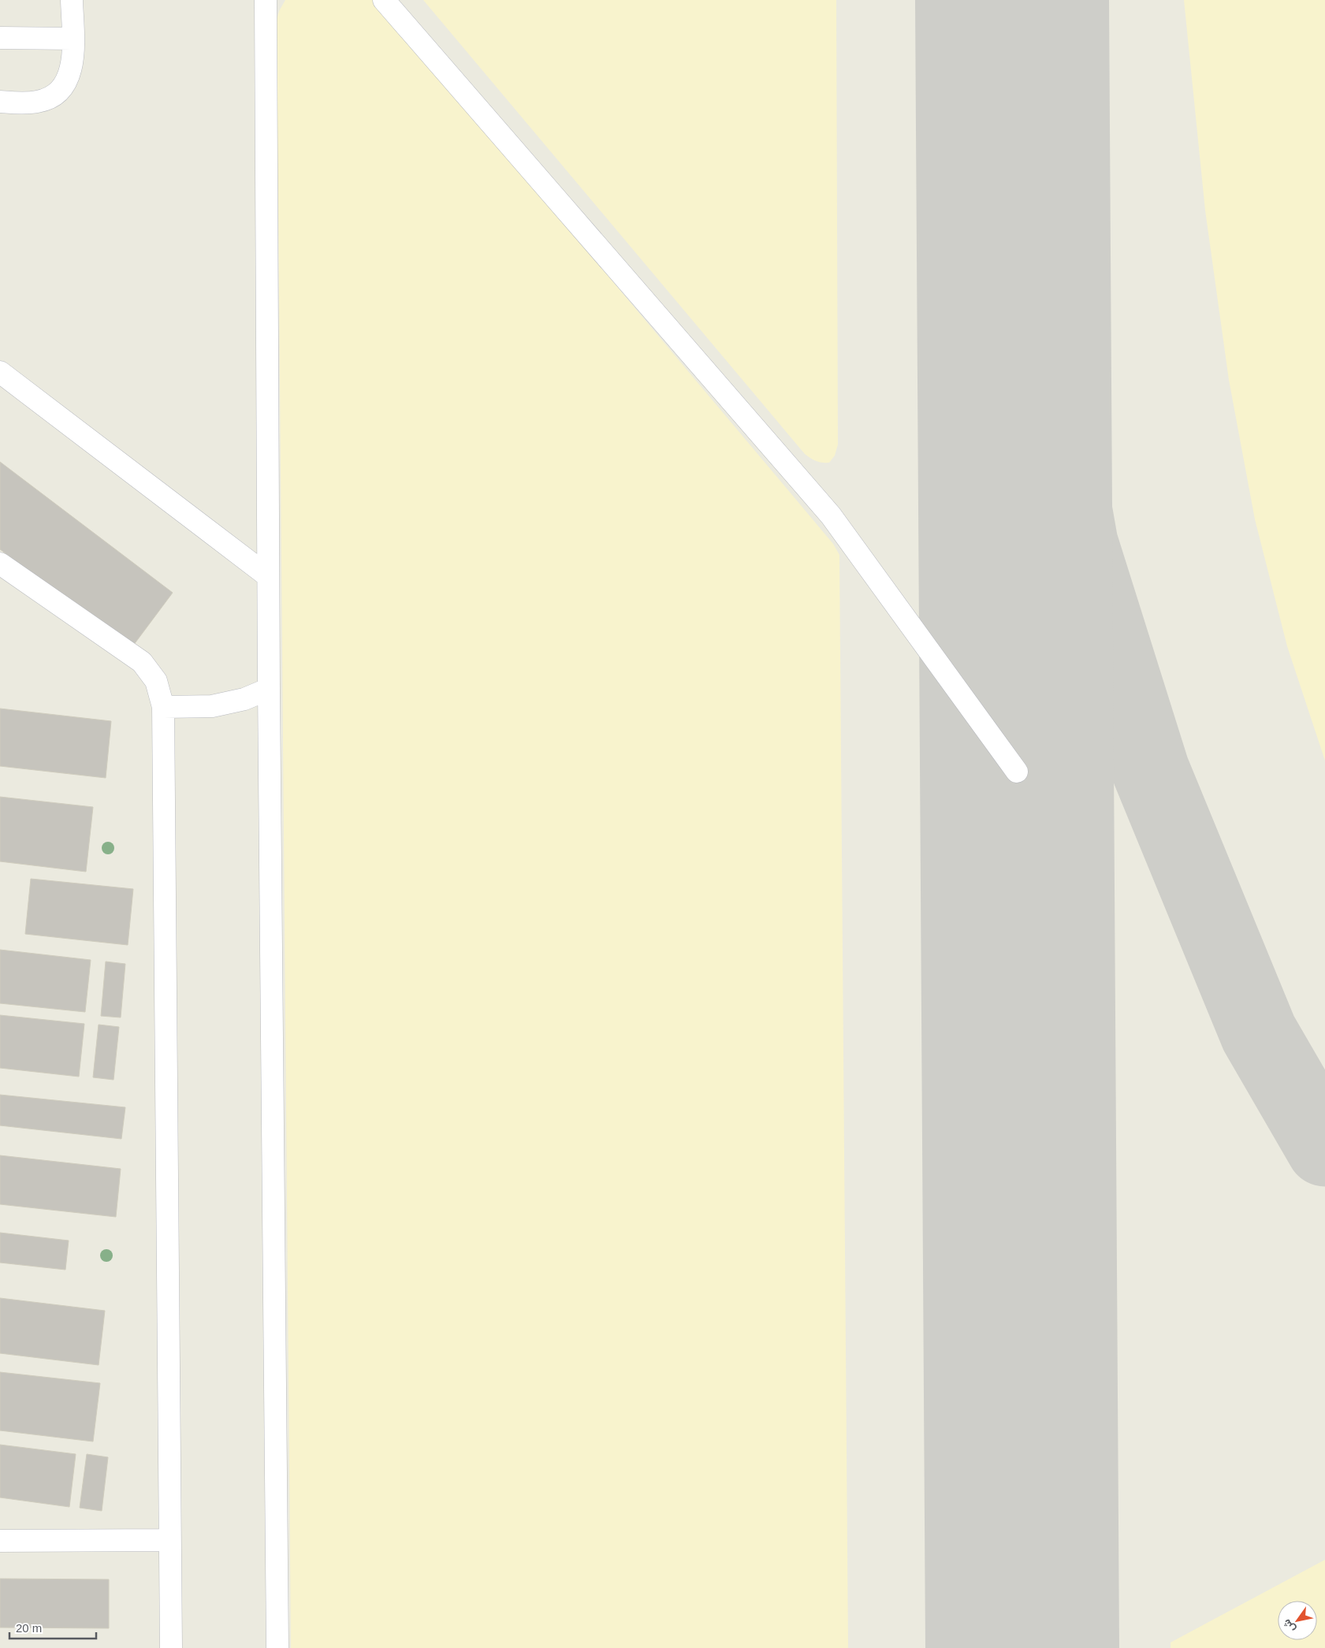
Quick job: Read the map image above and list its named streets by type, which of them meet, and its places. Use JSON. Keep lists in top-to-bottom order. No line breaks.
{"scale_bar":"20 m","north":"bottom left"}
